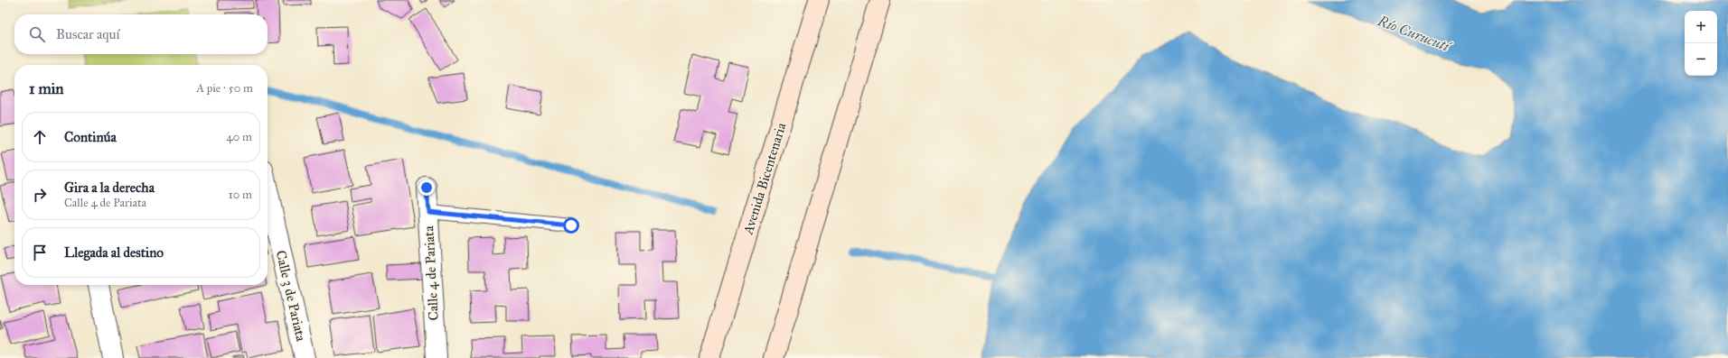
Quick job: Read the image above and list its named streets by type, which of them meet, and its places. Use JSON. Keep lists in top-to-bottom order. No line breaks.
{"streets":{"street":["Avenida Bicentenaria","Calle 4 de Pariata","Calle 3 de Pariata"]},"water":["Río Curucutí"],"page":{"map_buttons":["+","−"],"search":"Buscar aquí","heading":["1 min","A pie · 50 m"],"list":[["Continúa","40 m"],["Gira a la derecha","Calle 4 de Pariata","10 m"],"Llegada al destino"]}}
